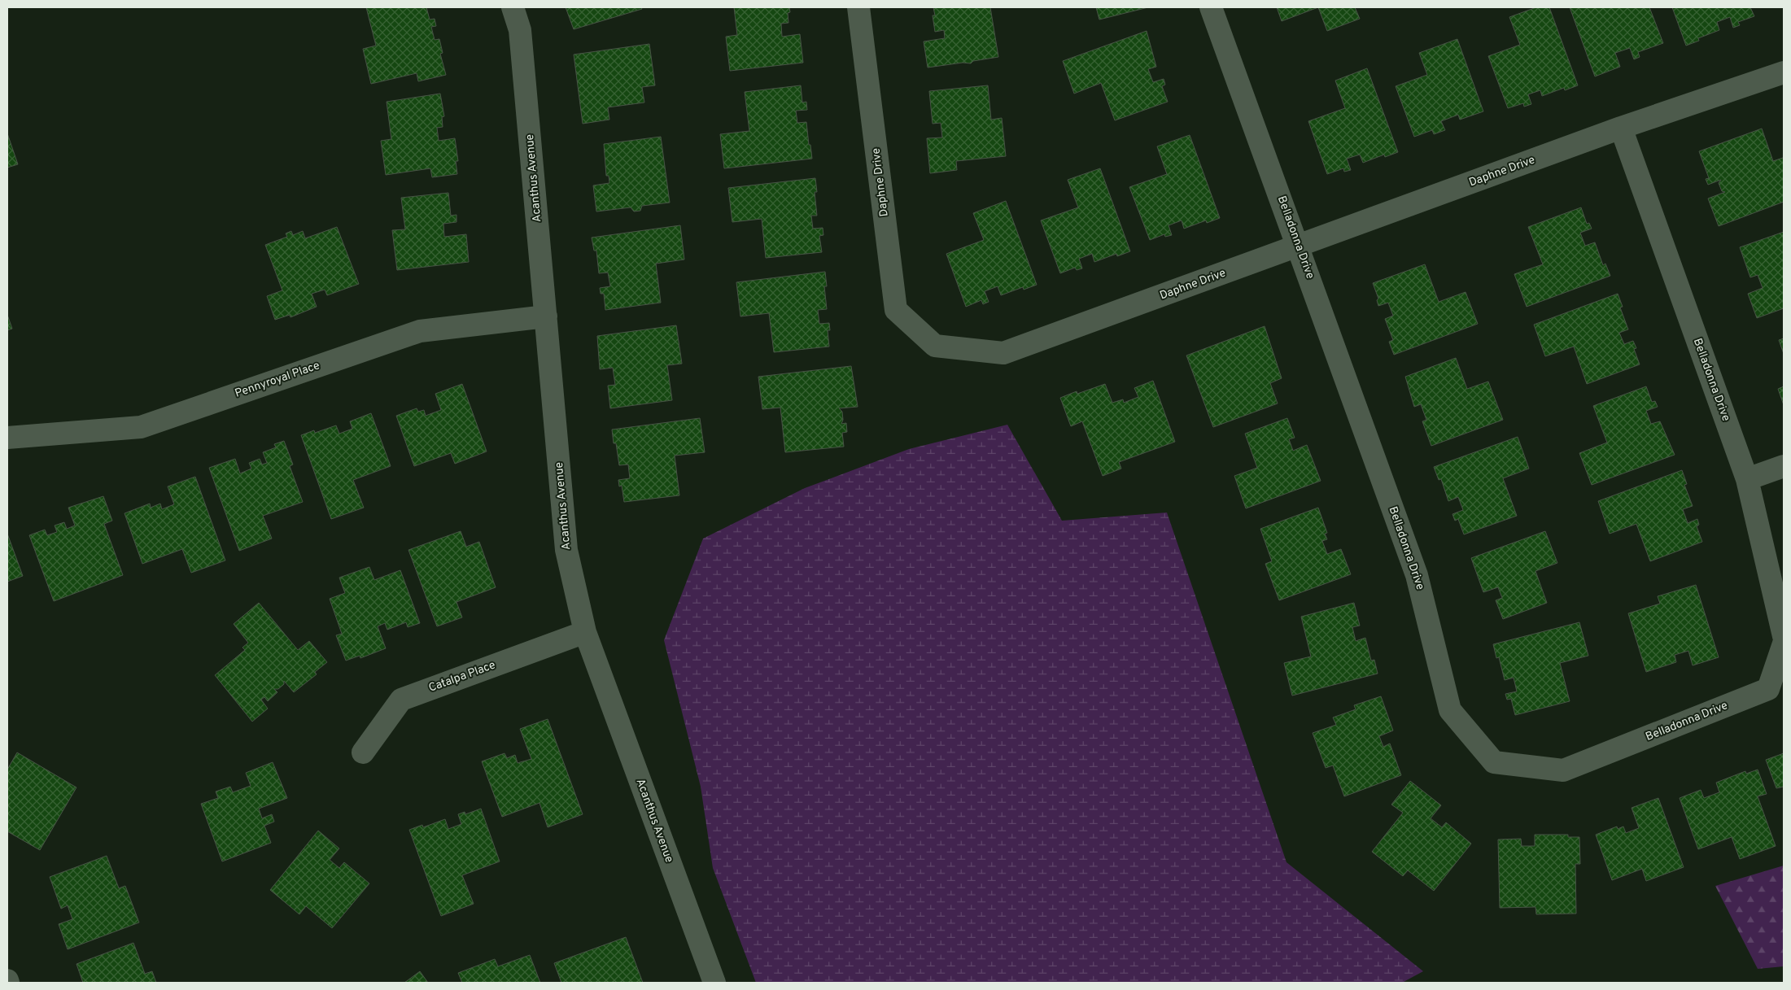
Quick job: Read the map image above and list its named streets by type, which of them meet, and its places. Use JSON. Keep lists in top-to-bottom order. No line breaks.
{"streets":{"street":["Daphne Drive","Acanthus Avenue","Belladonna Drive","Pennyroyal Place","Catalpa Place"]},"crossings":[["Daphne Drive","Belladonna Drive"],["Acanthus Avenue","Pennyroyal Place"],["Acanthus Avenue","Catalpa Place"]]}
